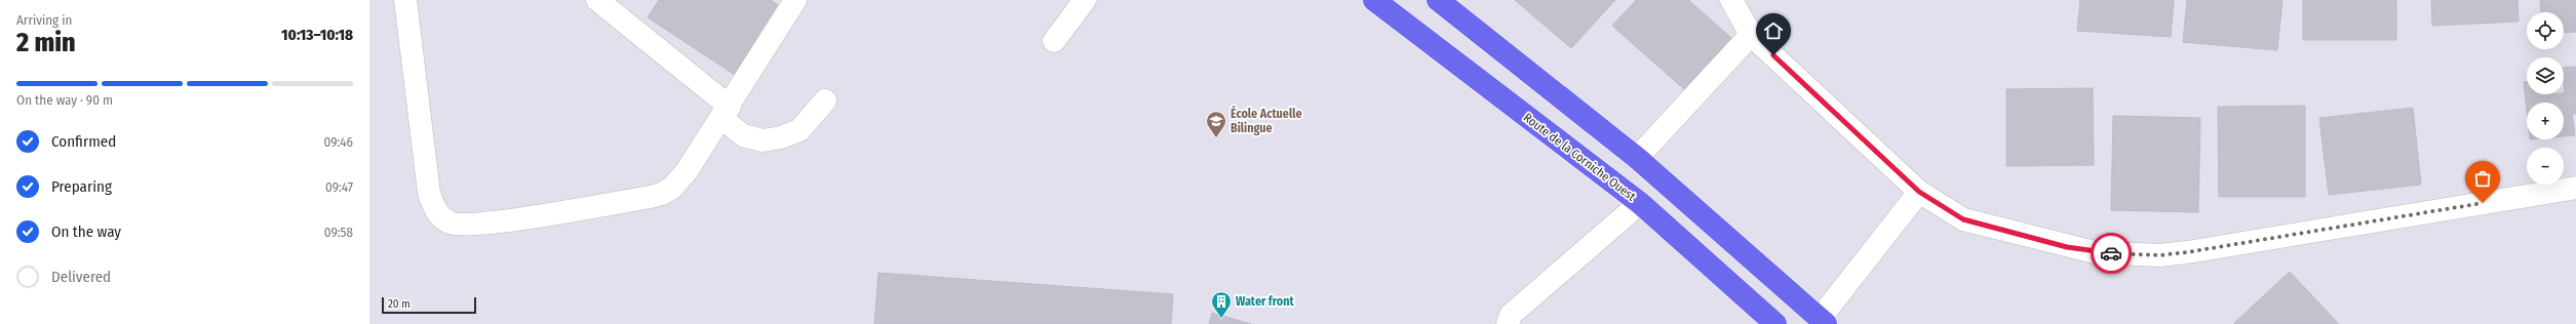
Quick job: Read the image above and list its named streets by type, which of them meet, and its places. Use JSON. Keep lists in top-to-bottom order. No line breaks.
{"streets":{"highway":["Route de la Corniche Ouest"]},"places":{"school or university":["École Actuelle Bilingue"],"building":["Water front"]},"scale_bar":"20 m","page":{"heading":["2 min","Arriving in","10:13–10:18"],"map_buttons":["+","−"],"bar":"On the way · 90 m","list":[["Confirmed","09:46"],["Preparing","09:47"],["On the way","09:58"],"Delivered"],"scale":"20 m"}}
